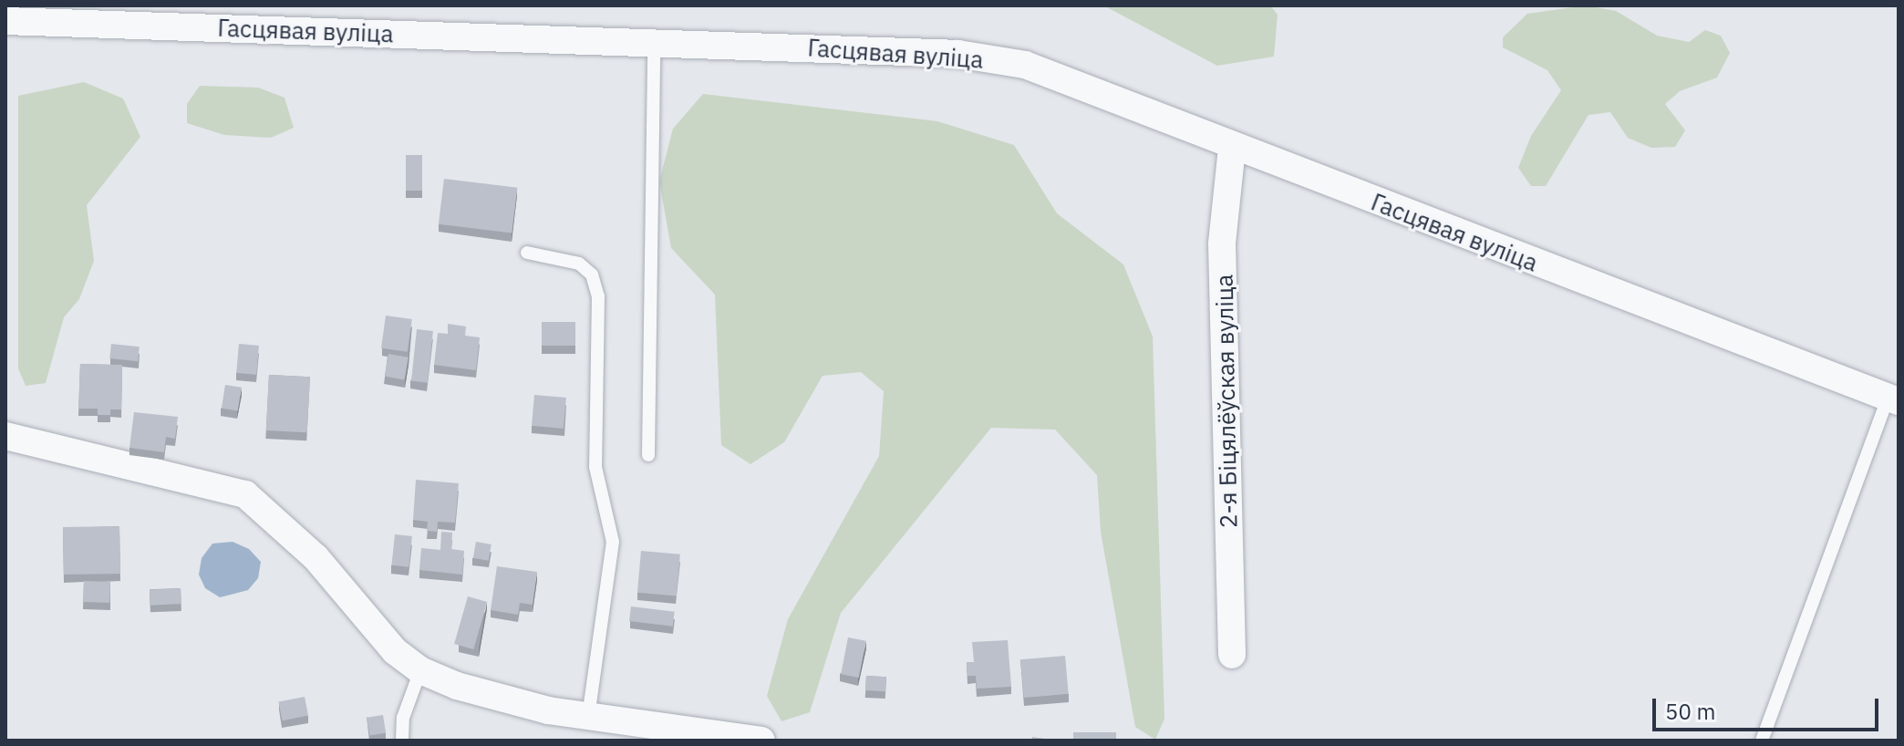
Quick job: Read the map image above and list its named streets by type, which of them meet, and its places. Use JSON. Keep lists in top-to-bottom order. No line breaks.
{"streets":{"street":["Гасцявая вуліца","2-я Біцялёўская вуліца"]},"crossings":[["Гасцявая вуліца","2-я Біцялёўская вуліца"]],"scale_bar":"50 m"}
